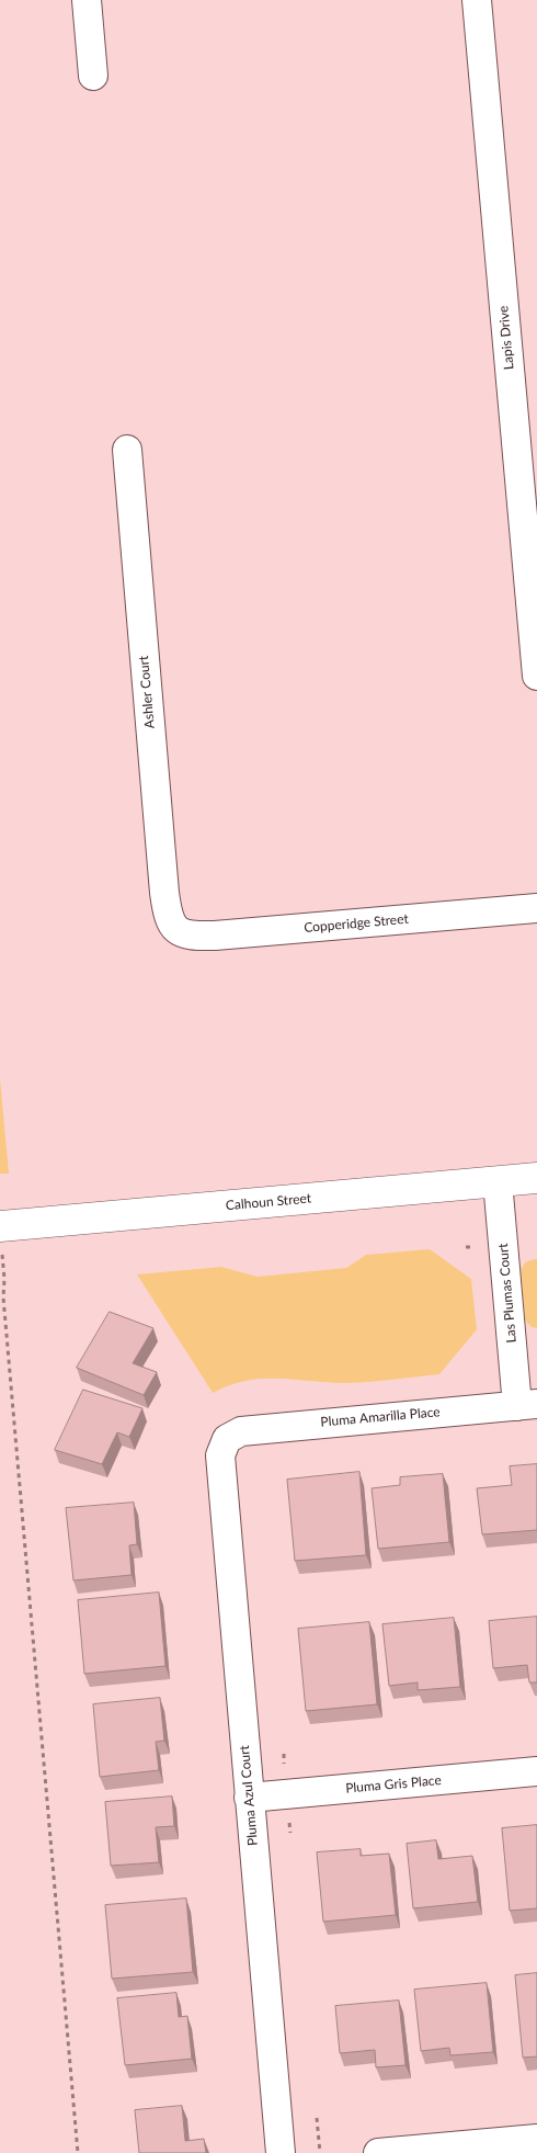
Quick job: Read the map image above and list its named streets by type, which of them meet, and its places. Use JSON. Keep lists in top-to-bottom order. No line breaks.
{"streets":{"street":["Lapis Drive","Ashler Court","Copperidge Street","Calhoun Street","Las Plumas Court","Pluma Amarilla Place","Pluma Gris Place","Pluma Azul Court"]},"crossings":[["Ashler Court","Copperidge Street"],["Calhoun Street","Las Plumas Court"],["Las Plumas Court","Pluma Amarilla Place"],["Pluma Amarilla Place","Pluma Azul Court"],["Pluma Gris Place","Pluma Azul Court"]]}
